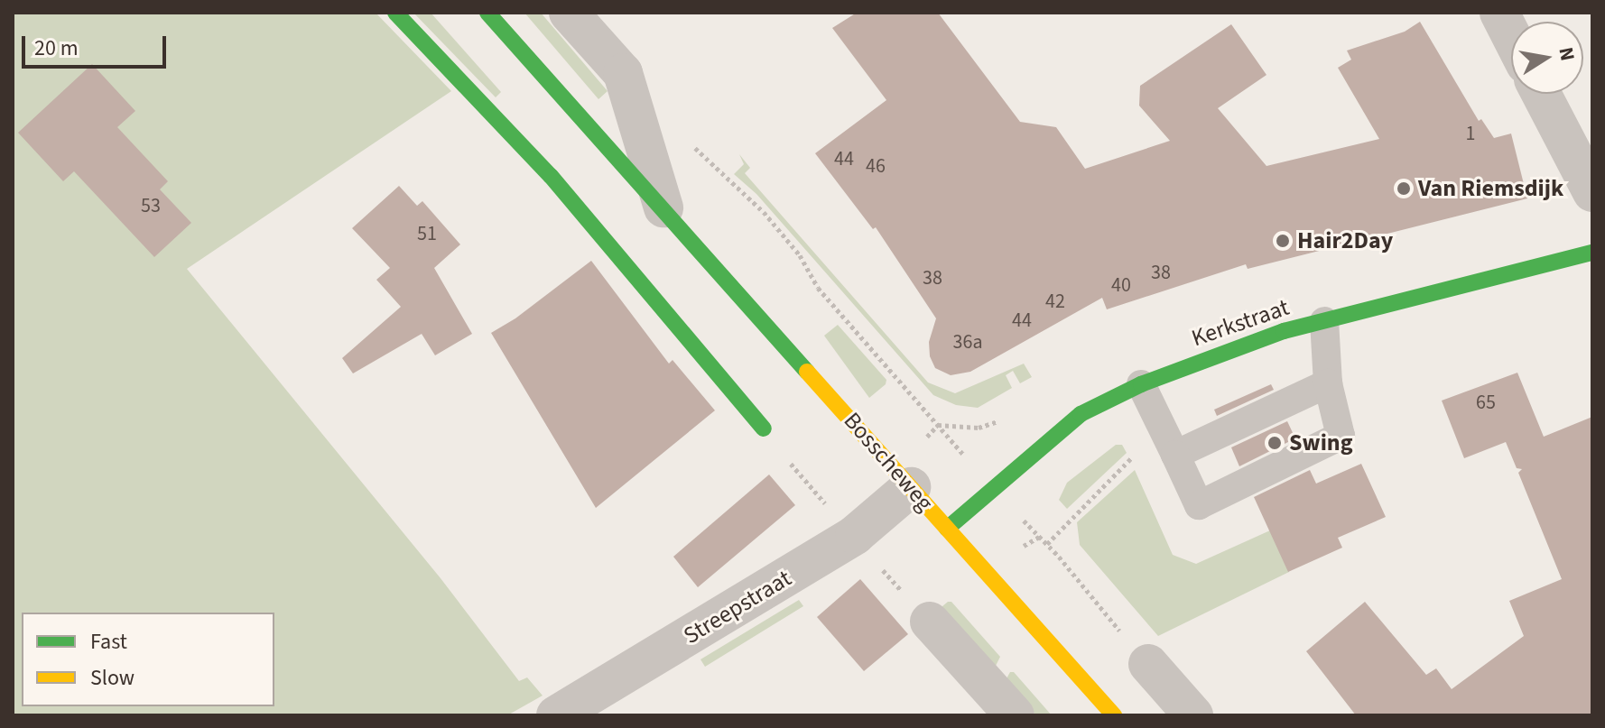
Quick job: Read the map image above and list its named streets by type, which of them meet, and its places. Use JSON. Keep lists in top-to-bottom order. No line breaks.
{"streets":{"street":["Kerkstraat","Bosscheweg","Streepstraat"]},"crossings":[["Kerkstraat","Bosscheweg"],["Bosscheweg","Streepstraat"]],"places":["Van Riemsdijk","Hair2Day","Swing"],"house_numbers":["1","44","46","53","51","38","38","40","42","44","36a","65"],"legend":["Fast","Slow"],"scale_bar":"20 m","north":"right"}
